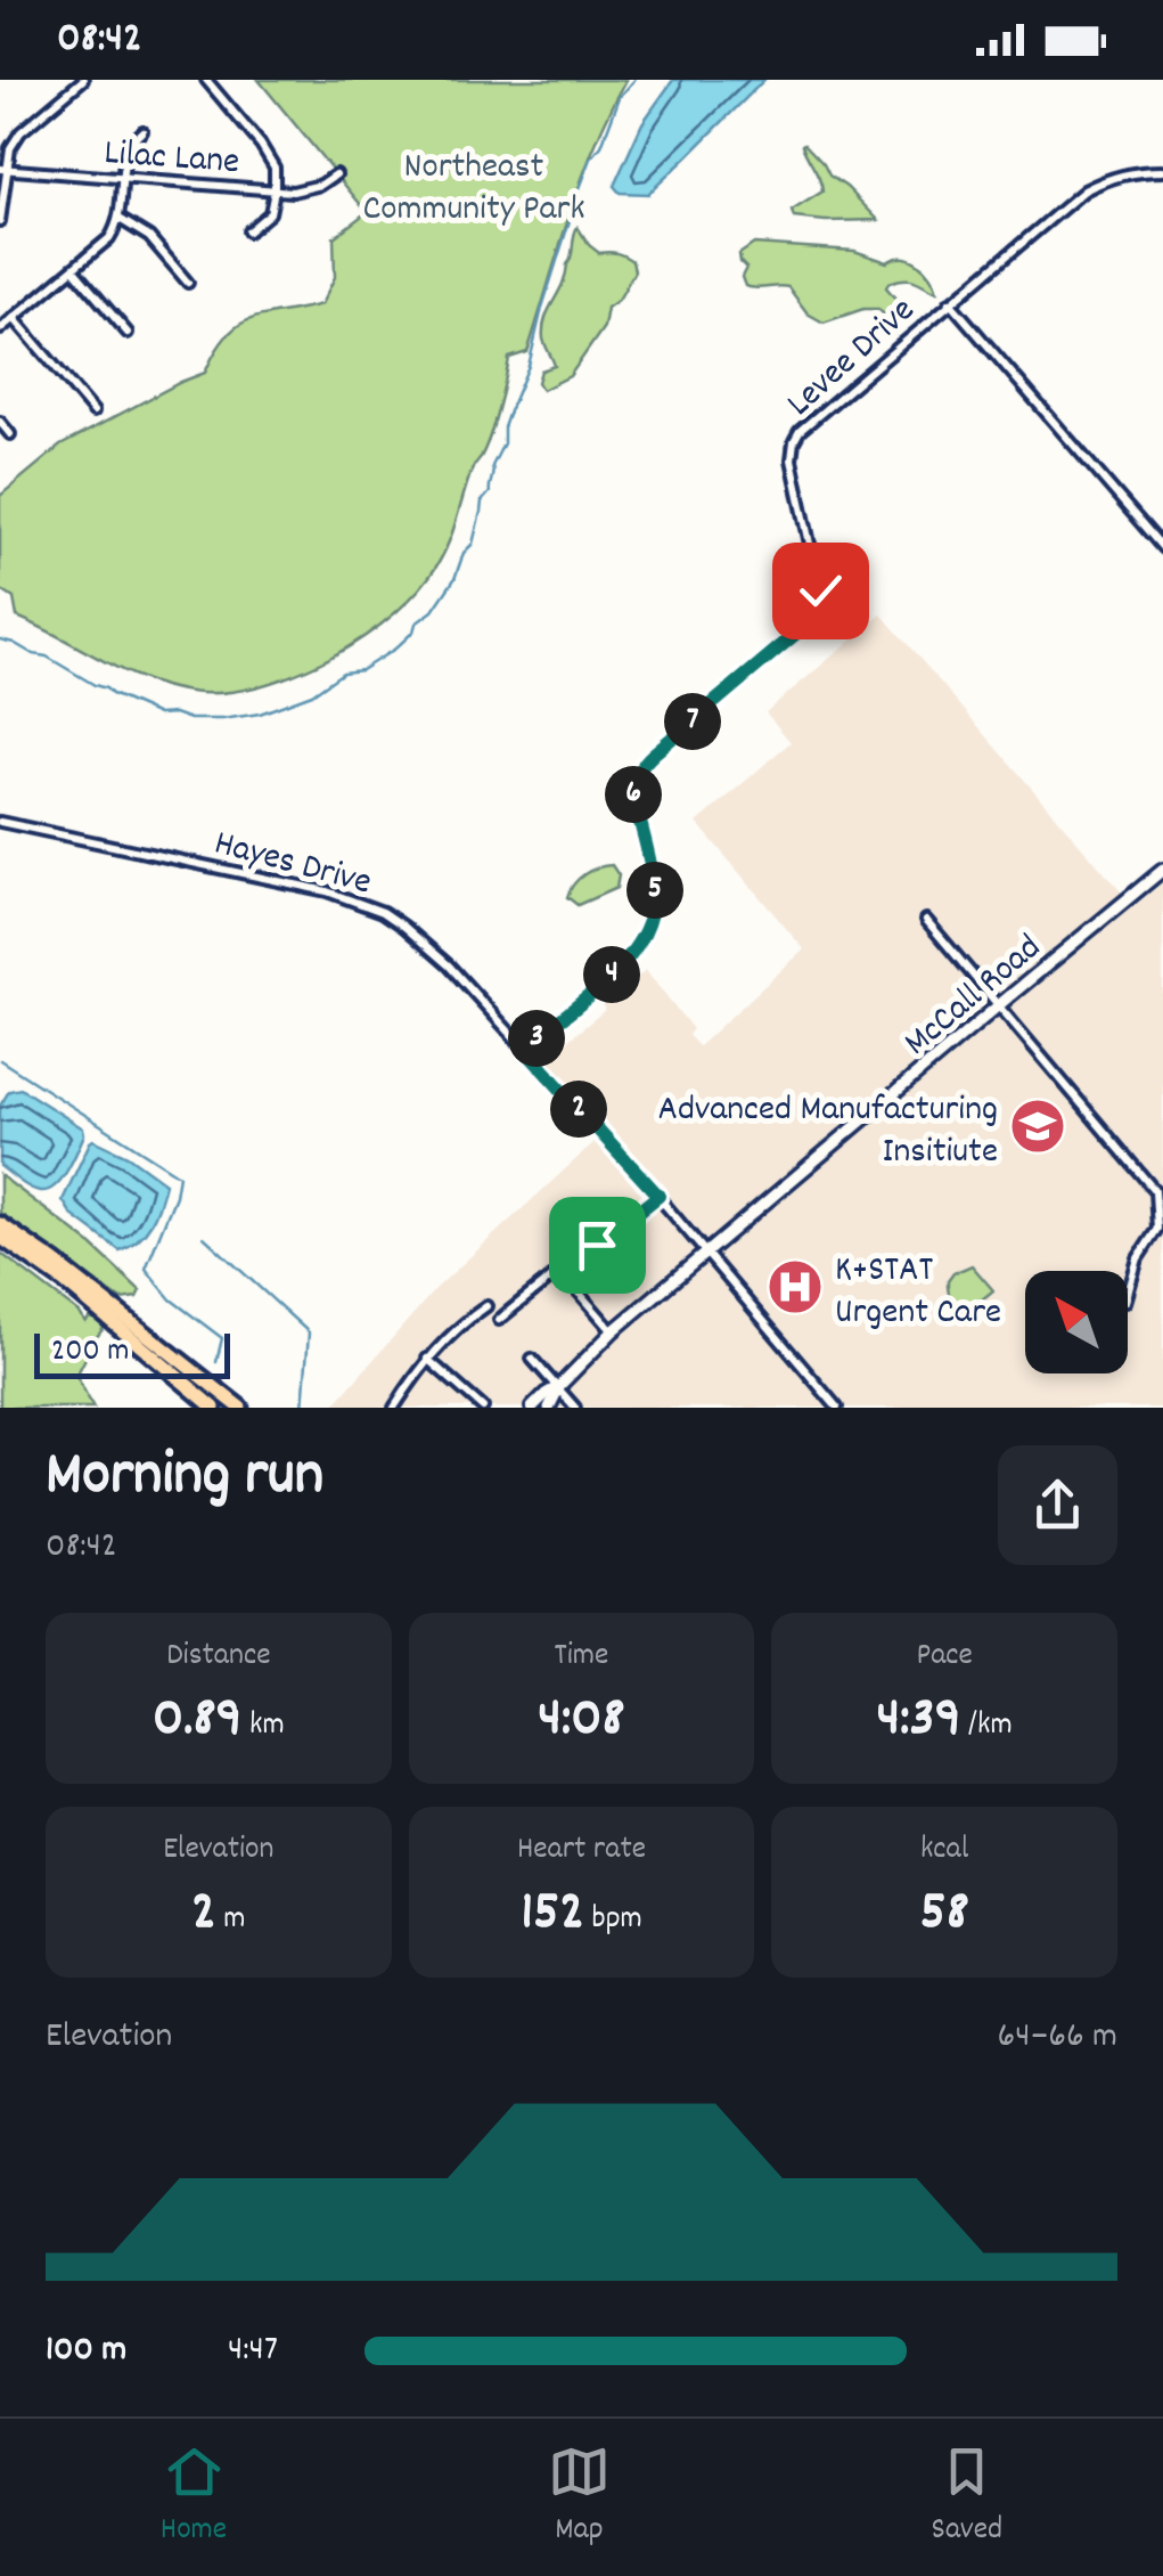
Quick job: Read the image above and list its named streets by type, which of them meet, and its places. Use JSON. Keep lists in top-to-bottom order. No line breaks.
{"streets":{"main road":["McCall Road"],"street":["Lilac Lane","Levee Drive","Hayes Drive"]},"crossings":[["Levee Drive","Hayes Drive"],["Hayes Drive","McCall Road"]],"parks":["Northeast Community Park"],"places":{"school or university":["Advanced Manufacturing Insitiute"],"hospital":["K+STAT Urgent Care"]},"scale_bar":"200 m","north":"top left","page":{"status":"08:42","pins":["7","6","5","4","3","2"],"scale":"200 m","heading":["Morning run","08:42"],"stats":[["Distance","0.89 km"],["Time","4:08"],["Pace","4:39 /km"],["Elevation","2 m"],["Heart rate","152 bpm"],["kcal","58"]],"chart":["Elevation","64–66 m"],"list":[{"name":"100 m","note":"4:47"}],"tabs":["Home","Map","Saved"]}}
